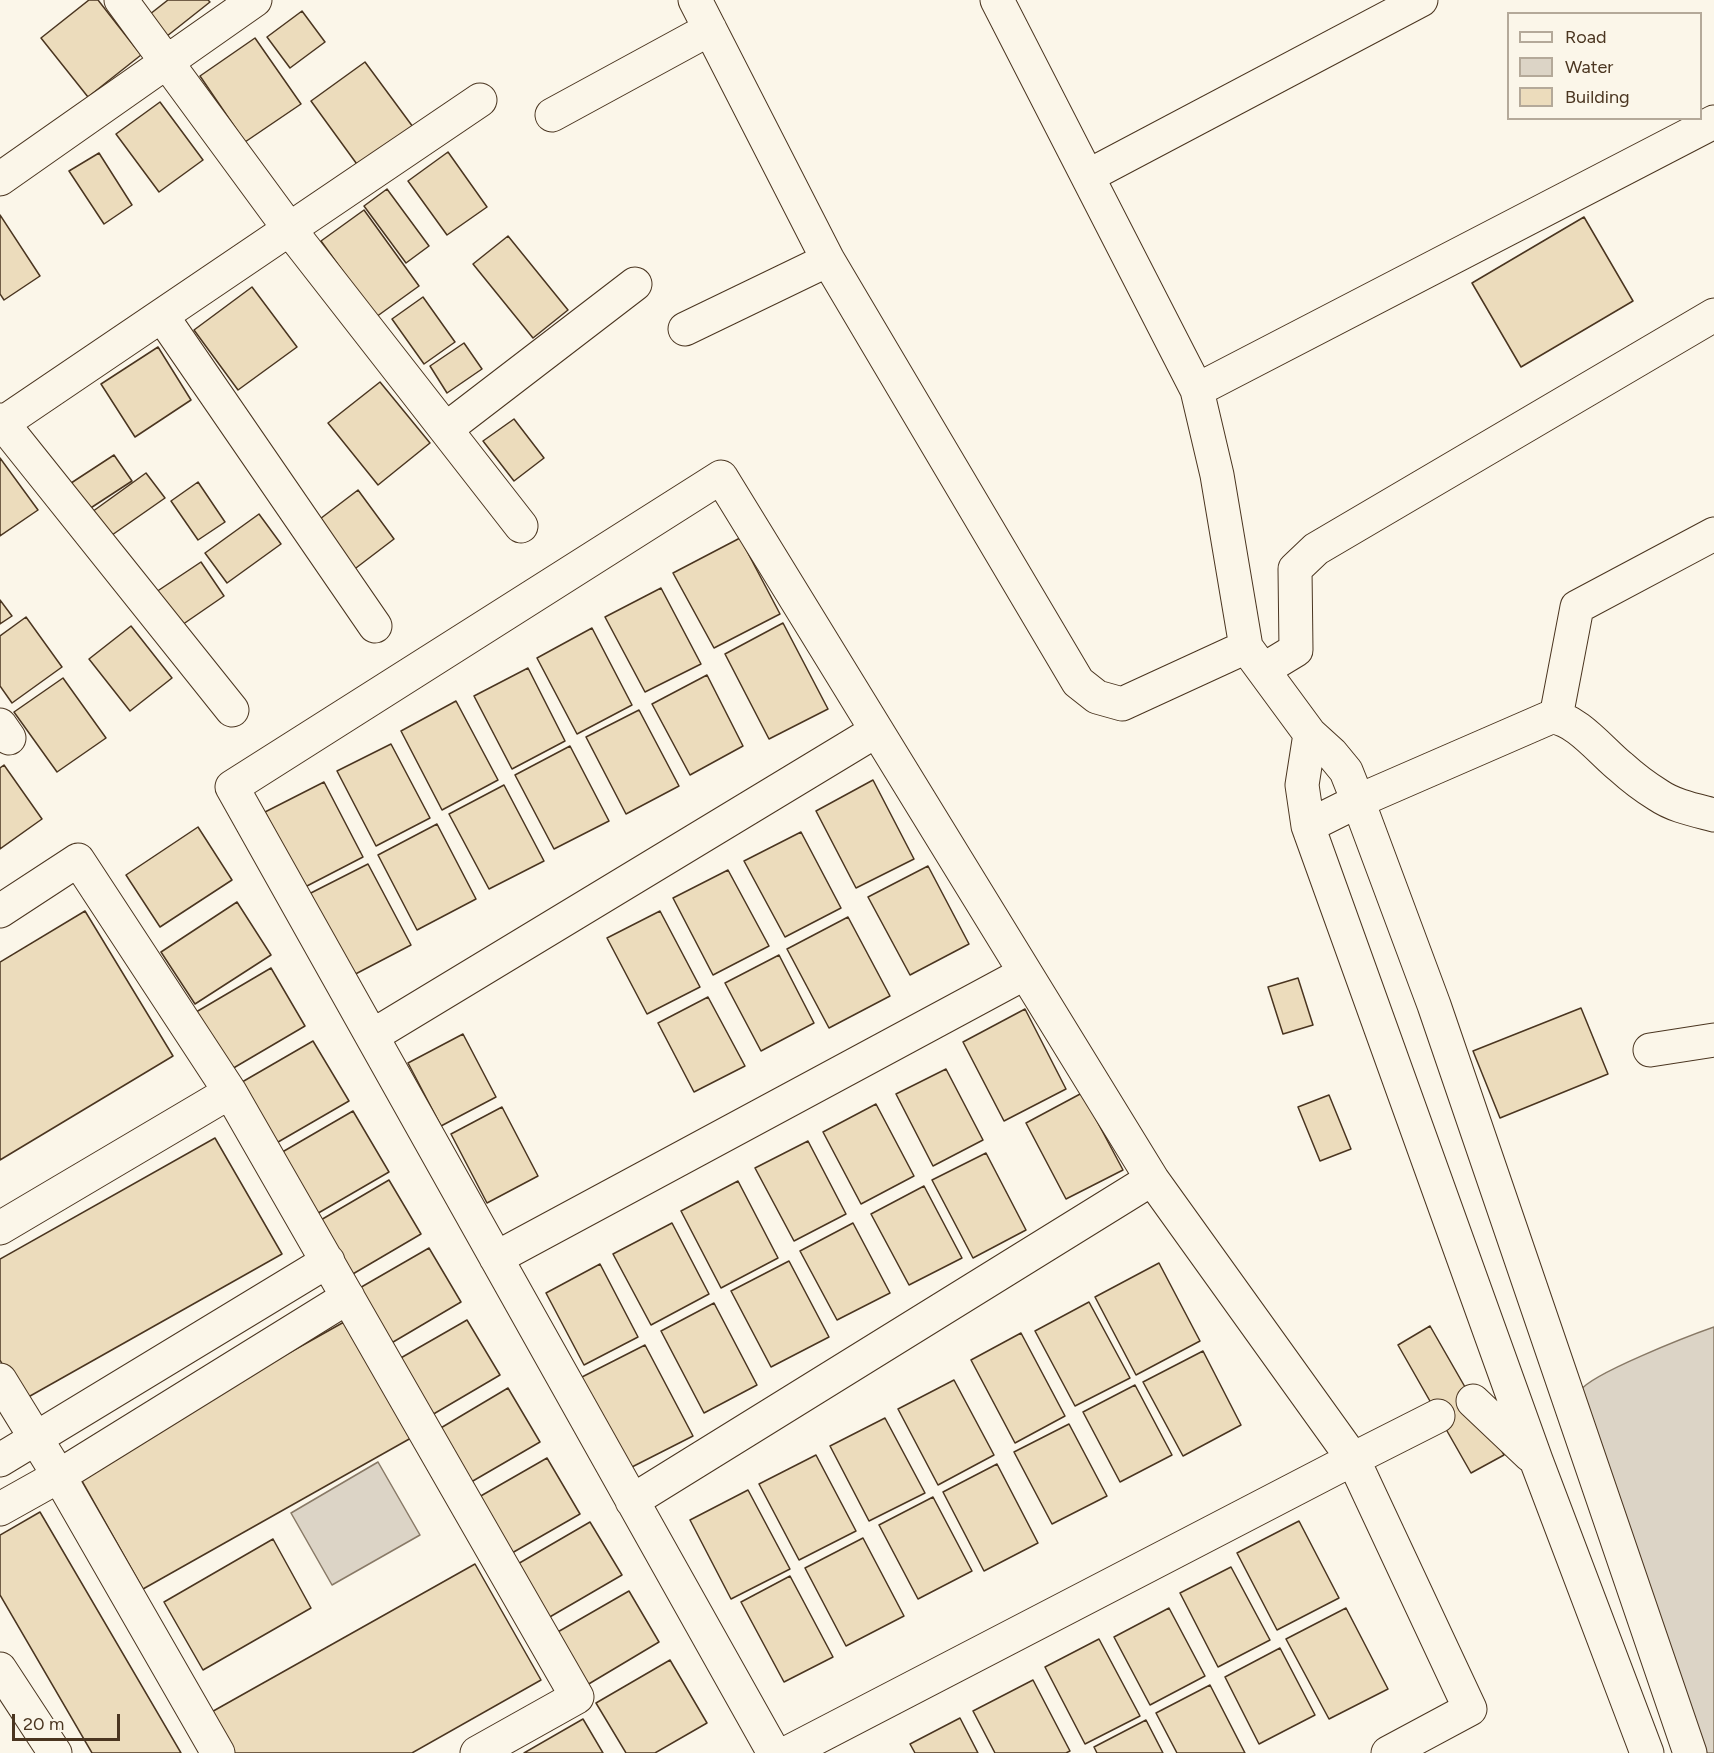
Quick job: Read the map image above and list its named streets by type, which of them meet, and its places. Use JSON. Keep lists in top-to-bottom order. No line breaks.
{"legend":["Road","Water","Building"],"scale_bar":"20 m"}
